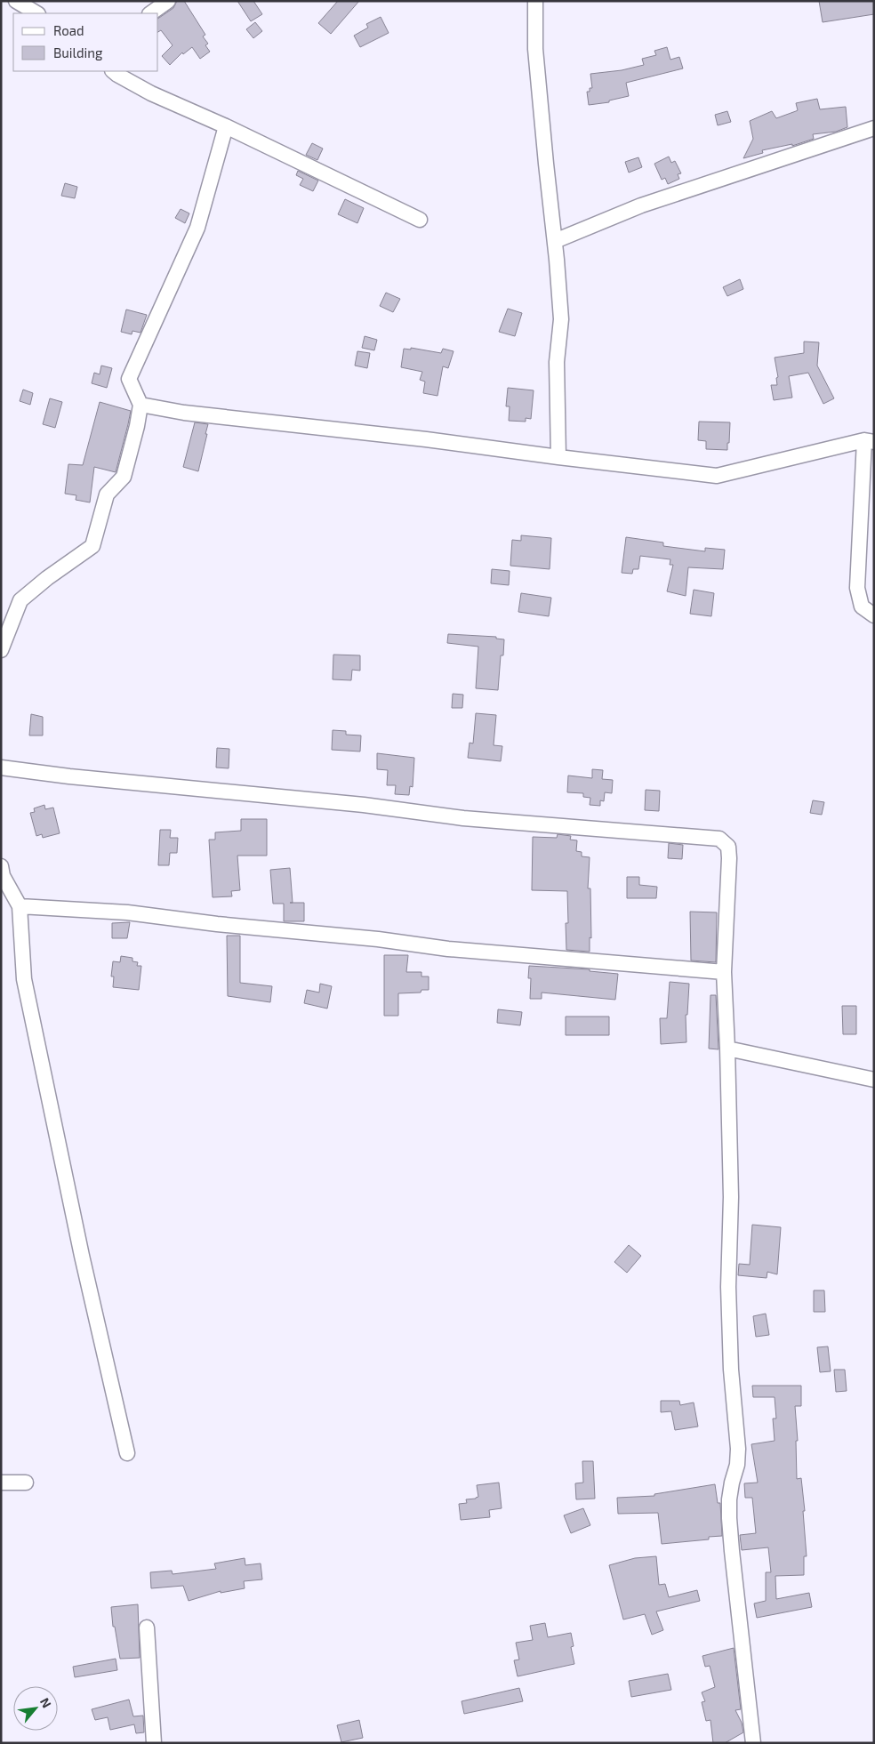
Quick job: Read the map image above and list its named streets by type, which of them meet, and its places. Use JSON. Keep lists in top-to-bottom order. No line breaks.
{"legend":["Road","Building"],"north":"top right"}
